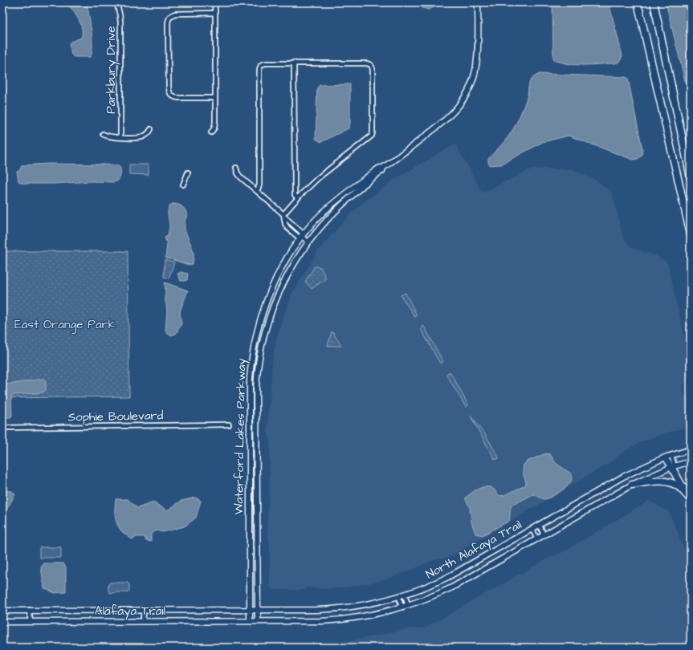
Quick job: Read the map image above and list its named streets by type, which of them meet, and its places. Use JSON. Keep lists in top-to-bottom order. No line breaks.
{"streets":{"main road":["Waterford Lakes Parkway","North Alafaya Trail","Alafaya Trail"],"street":["Parkbury Drive","Sophie Boulevard"]},"crossings":[["Waterford Lakes Parkway","North Alafaya Trail"],["Waterford Lakes Parkway","Alafaya Trail"],["North Alafaya Trail","Alafaya Trail"]],"parks":["East Orange Park"]}
